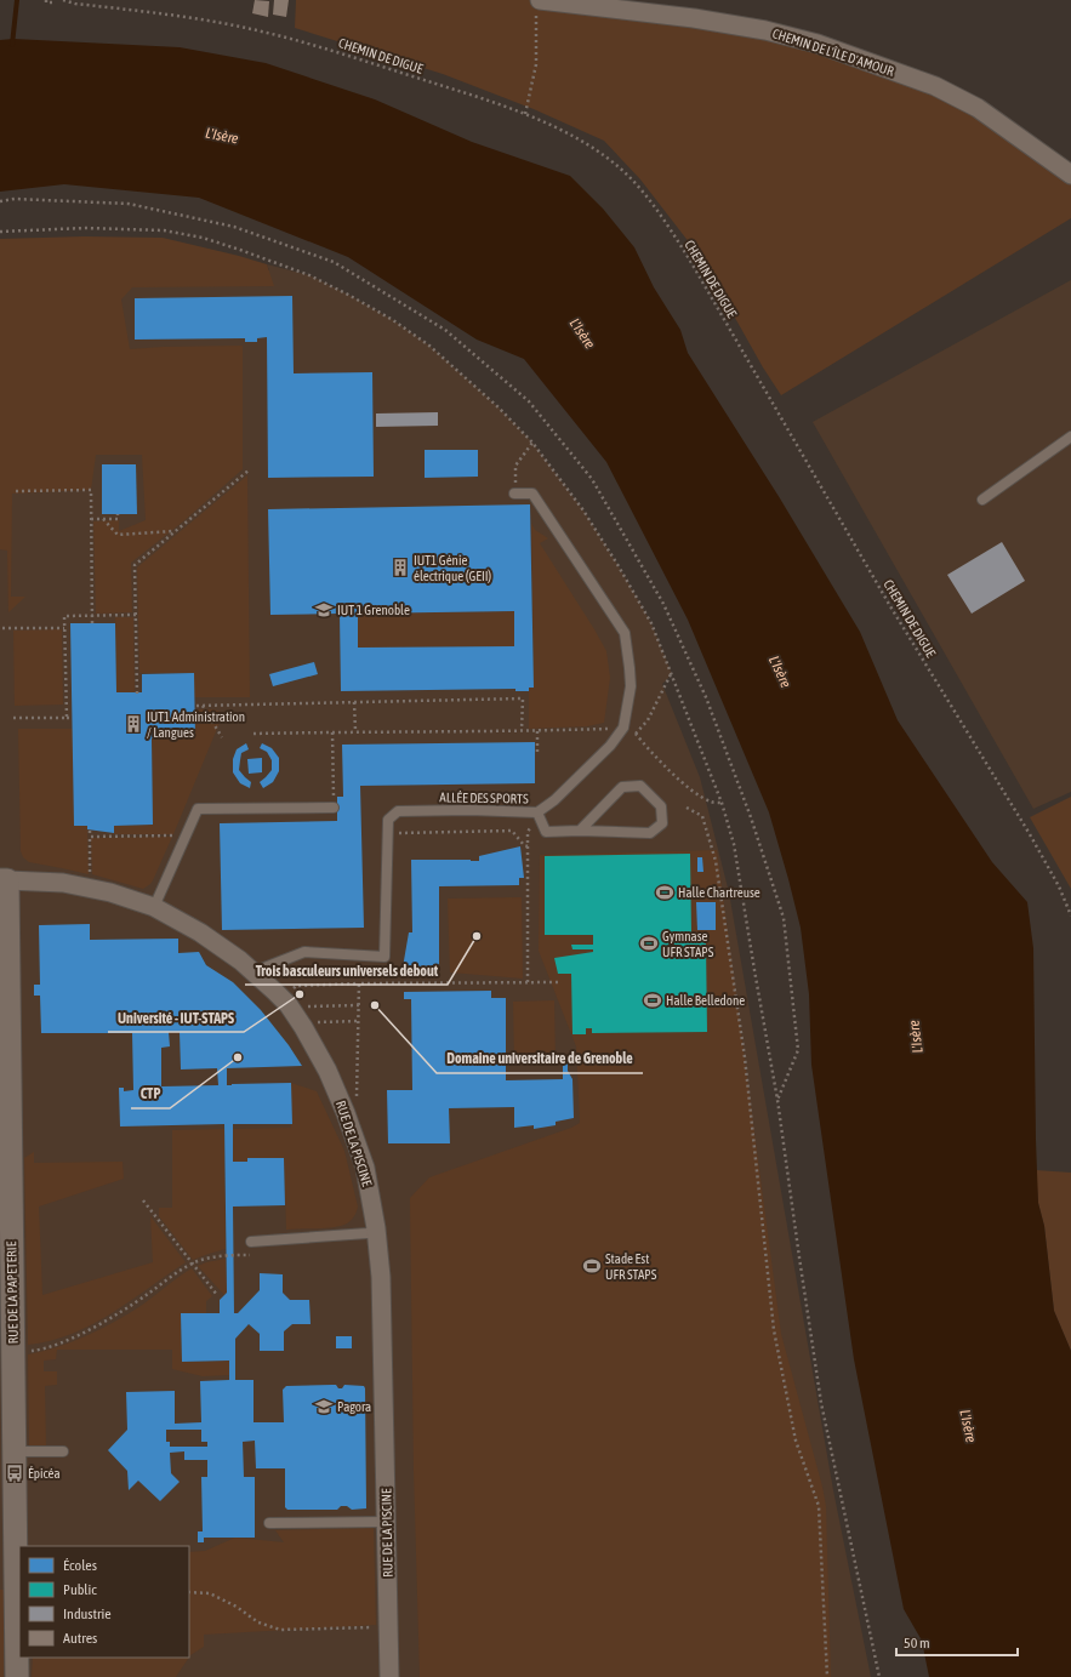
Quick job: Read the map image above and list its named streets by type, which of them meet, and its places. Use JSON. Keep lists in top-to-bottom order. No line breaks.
{"streets":{"street":["CHEMIN DE L'ÎLE D'AMOUR","RUE DE LA PISCINE","RUE DE LA PAPETERIE"],"lane":["ALLÉE DES SPORTS"],"path":["CHEMIN DE DIGUE"]},"crossings":[["ALLÉE DES SPORTS","RUE DE LA PISCINE"],["RUE DE LA PISCINE","RUE DE LA PAPETERIE"]],"water":["L'Isère"],"places":{"building":["IUT1 Génie électrique (GEII)","IUT1 Administration / Langues"],"school or university":["IUT 1 Grenoble","Pagora"],"sports":["Halle Chartreuse","Gymnase UFR STAPS","Halle Belledone","Stade Est UFR STAPS"],"other":["Trois basculeurs universels debout","Université - IUT-STAPS","Domaine universitaire de Grenoble","CTP"],"bus stop":["Épicéa"]},"legend":["Écoles","Public","Industrie","Autres"],"scale_bar":"50 m"}
